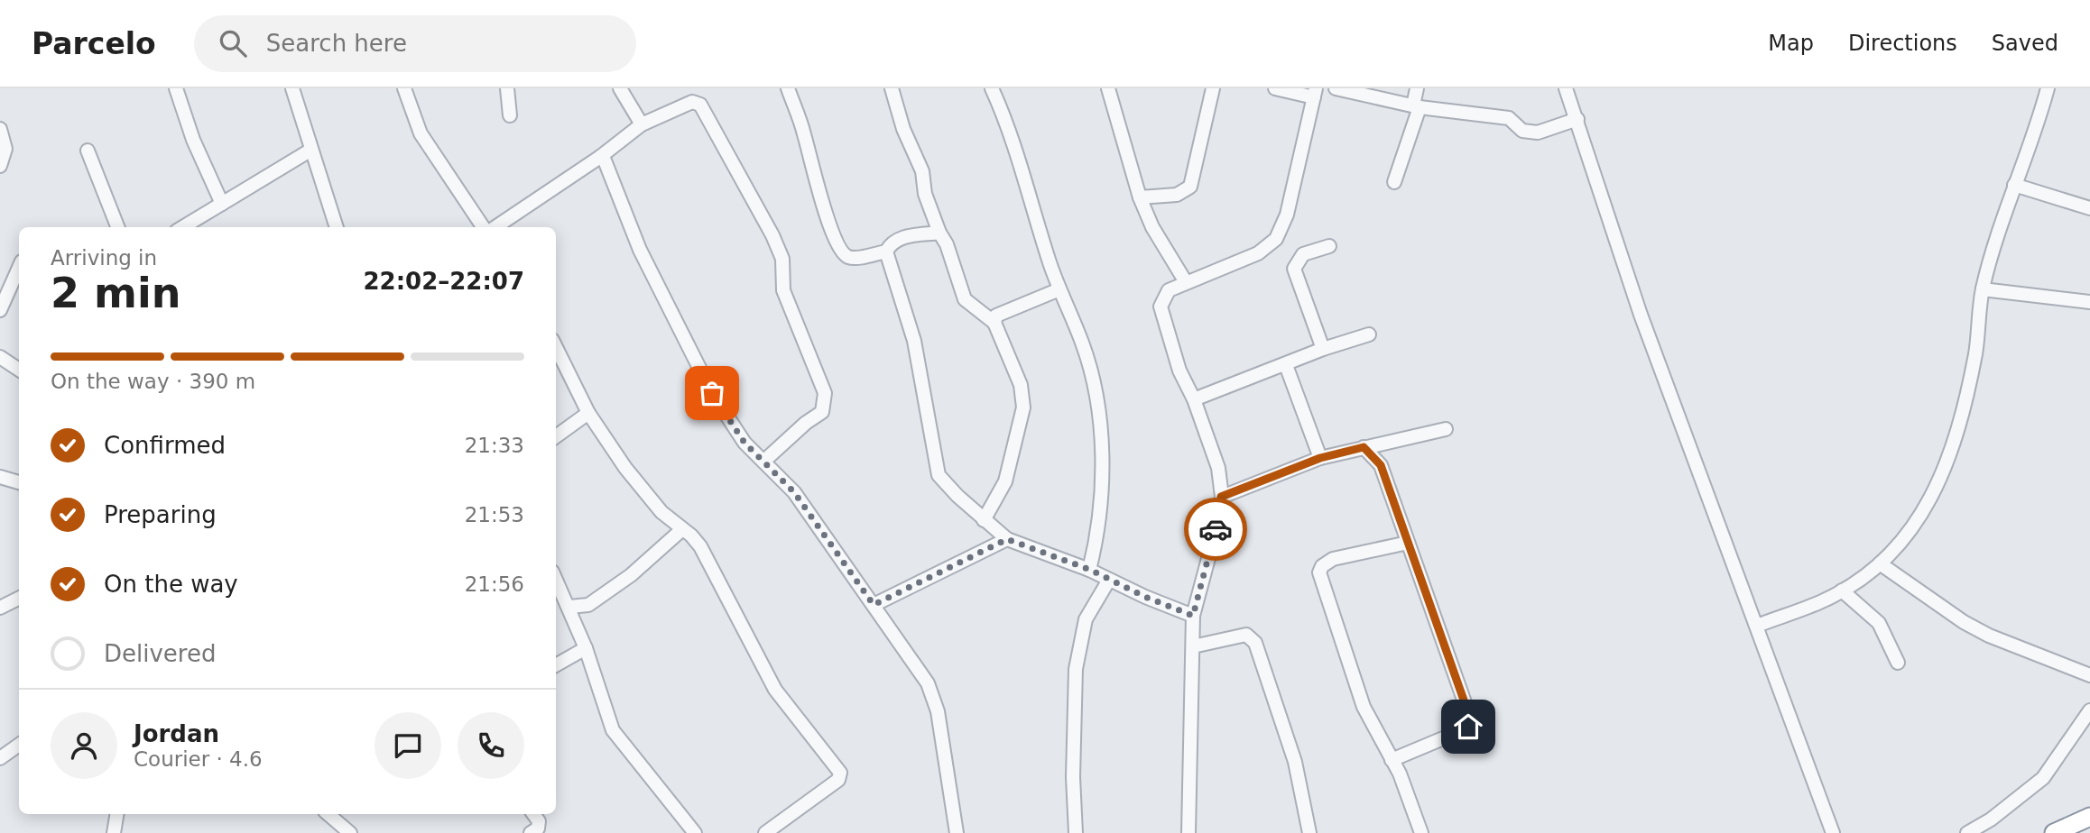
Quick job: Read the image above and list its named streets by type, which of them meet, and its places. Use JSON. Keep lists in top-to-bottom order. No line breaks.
{"page":{"header":"Parcelo","search":"Search here","nav":["Map","Directions","Saved"],"heading":["2 min","Arriving in","22:02–22:07"],"panel":["Jordan","Courier · 4.6"],"bar":"On the way · 390 m","list":[["Confirmed","21:33"],["Preparing","21:53"],["On the way","21:56"],"Delivered"]}}
